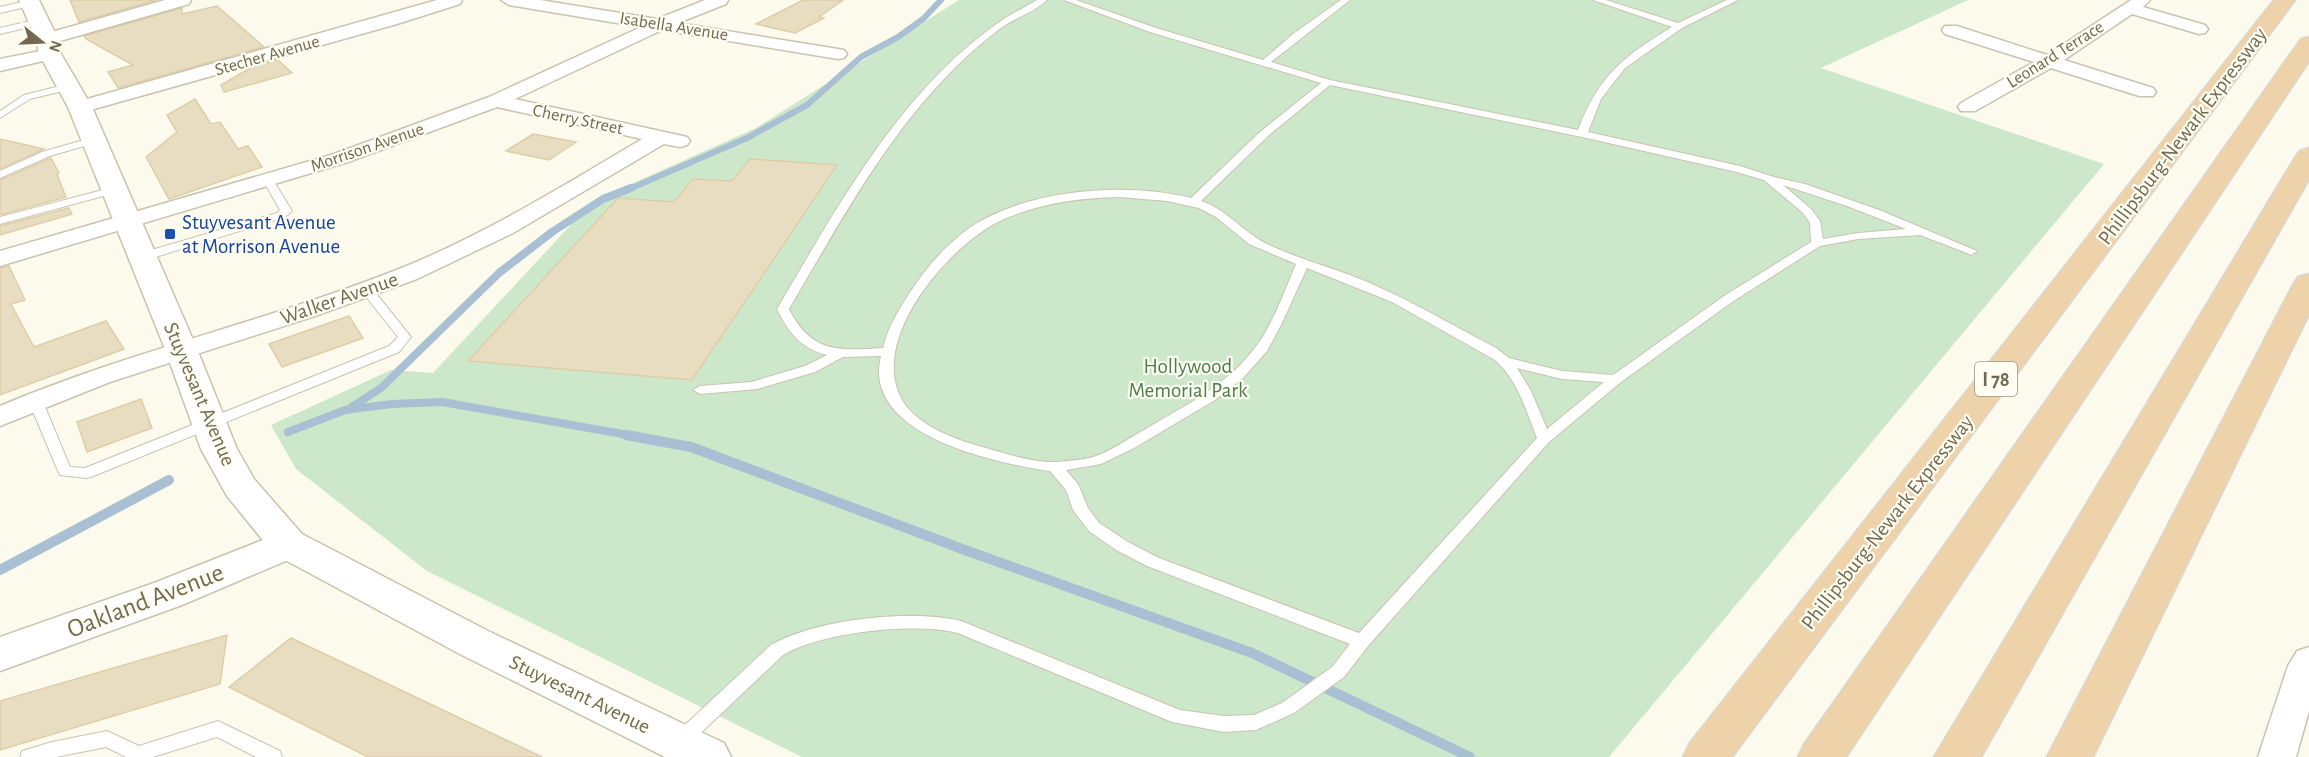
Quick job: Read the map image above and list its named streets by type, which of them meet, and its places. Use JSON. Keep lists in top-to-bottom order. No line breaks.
{"streets":{"highway":["Phillipsburg-Newark Expressway","I 78"],"main road":["Stuyvesant Avenue","Oakland Avenue"],"street":["Isabella Avenue","Leonard Terrace","Stecher Avenue","Cherry Street","Morrison Avenue","Walker Avenue"]},"crossings":[["Isabella Avenue","Morrison Avenue"],["Stecher Avenue","Stuyvesant Avenue"],["Cherry Street","Morrison Avenue"],["Cherry Street","Walker Avenue"],["Morrison Avenue","Stuyvesant Avenue"],["Walker Avenue","Stuyvesant Avenue"],["Stuyvesant Avenue","Oakland Avenue"]],"parks":["Hollywood Memorial Park"],"places":{"transit":["Stuyvesant Avenue at Morrison Avenue"]},"north":"right"}
